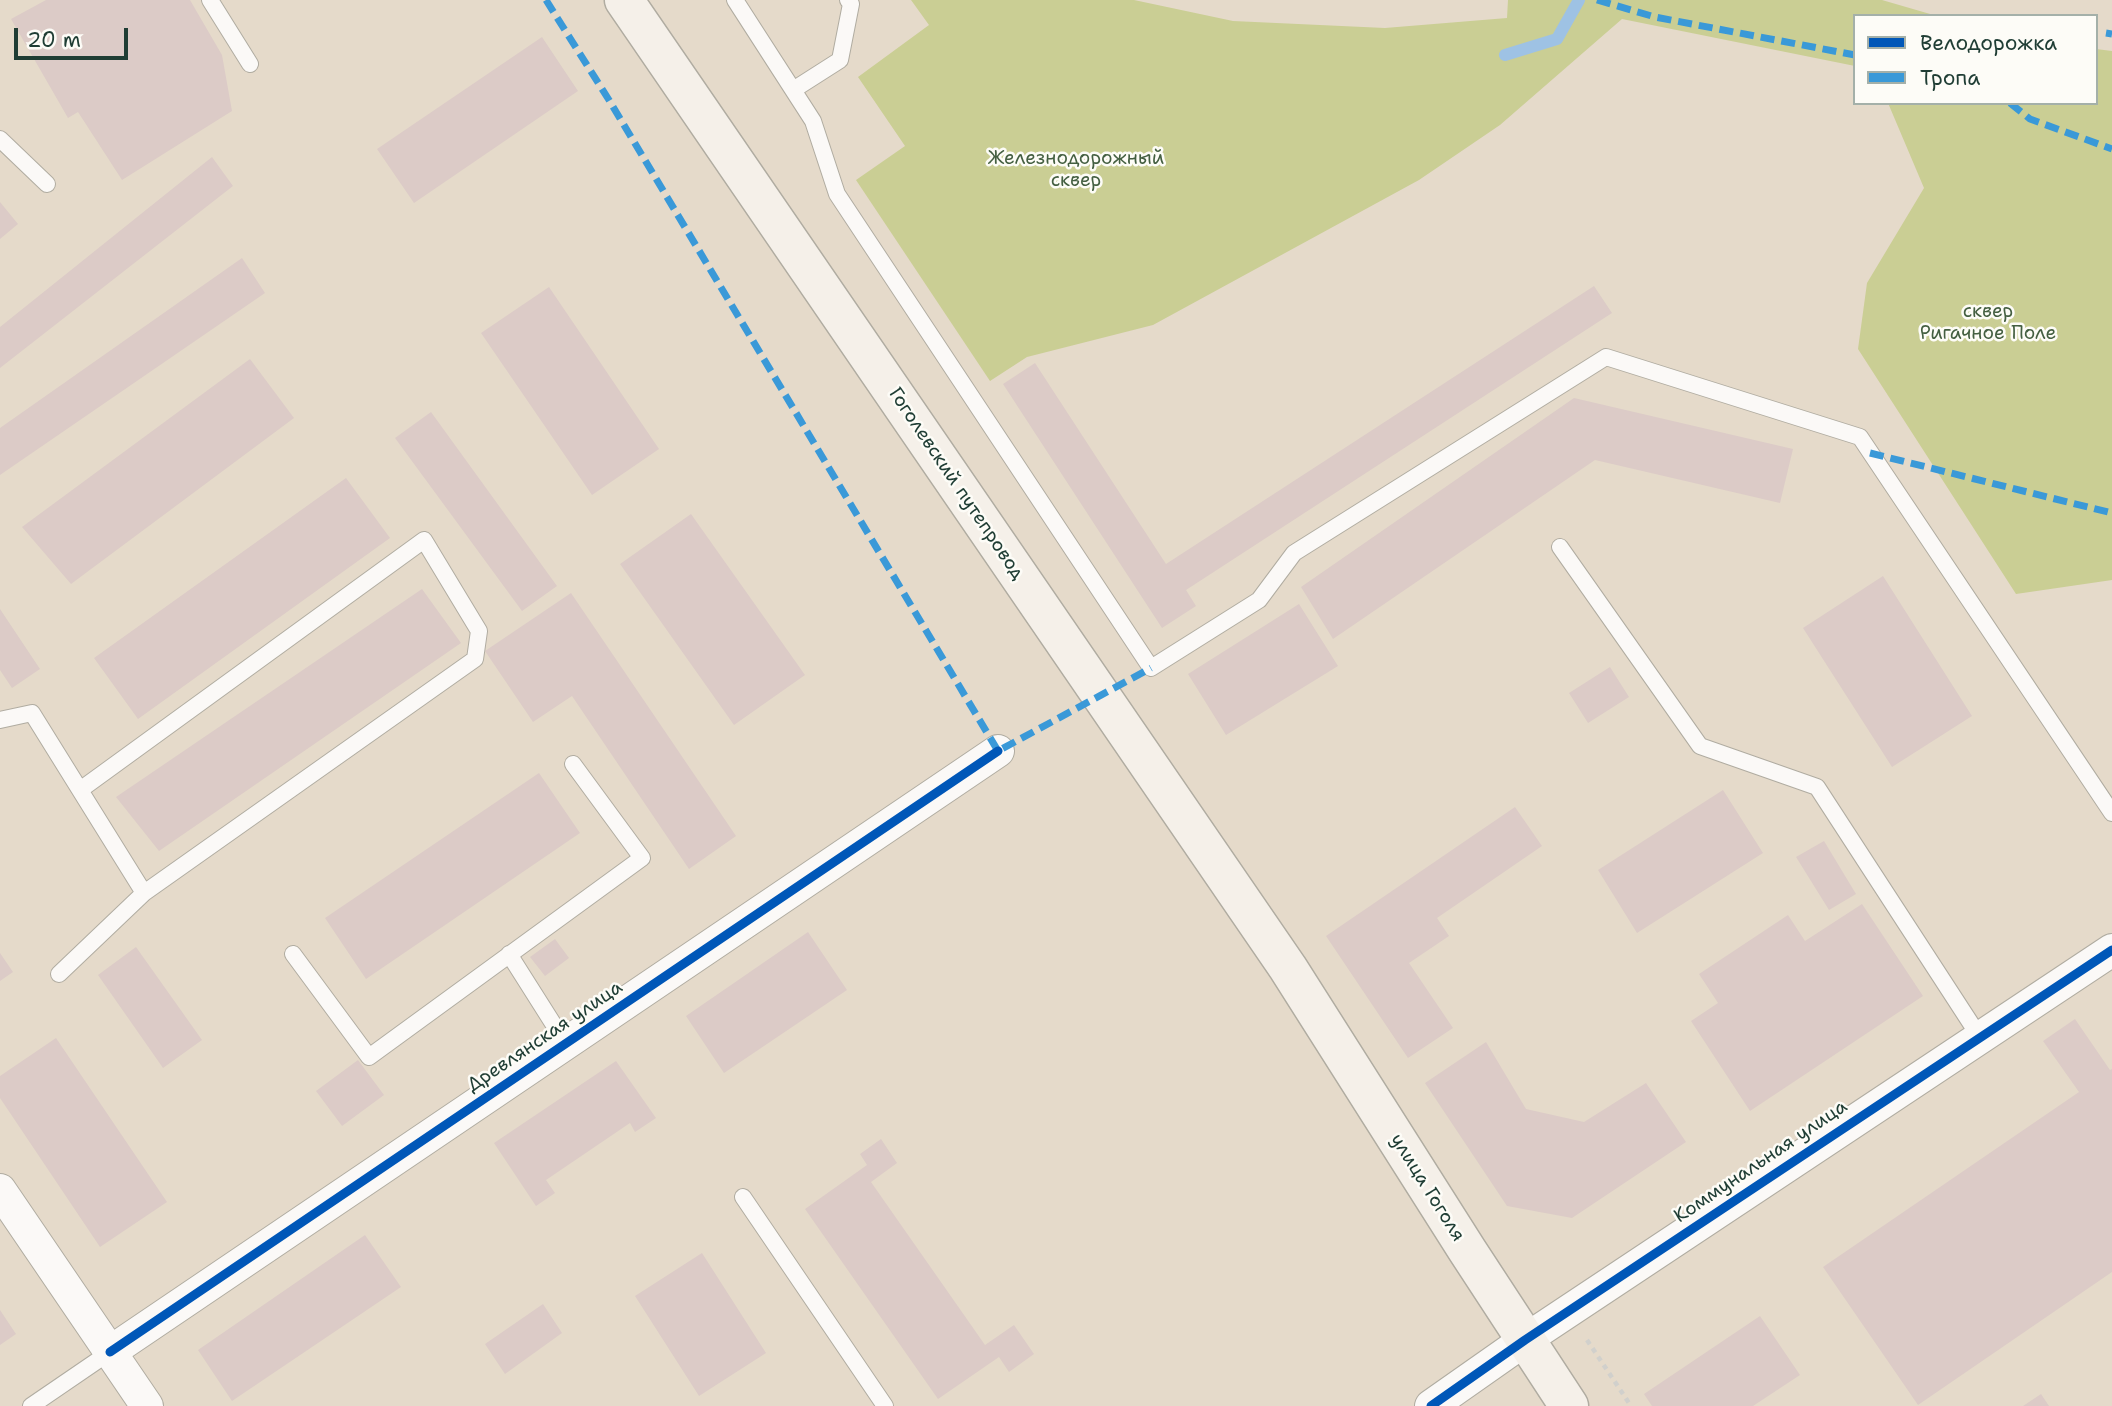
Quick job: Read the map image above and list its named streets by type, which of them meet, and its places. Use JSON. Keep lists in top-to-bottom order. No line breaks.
{"streets":{"main road":["Гоголевский путепровод","улица Гоголя"],"street":["Древлянская улица","Коммунальная улица"]},"crossings":[["Гоголевский путепровод","улица Гоголя"],["Коммунальная улица","улица Гоголя"]],"parks":["Железнодорожный сквер","сквер Ригачное Поле"],"legend":["Велодорожка","Тропа"],"scale_bar":"20 m"}
